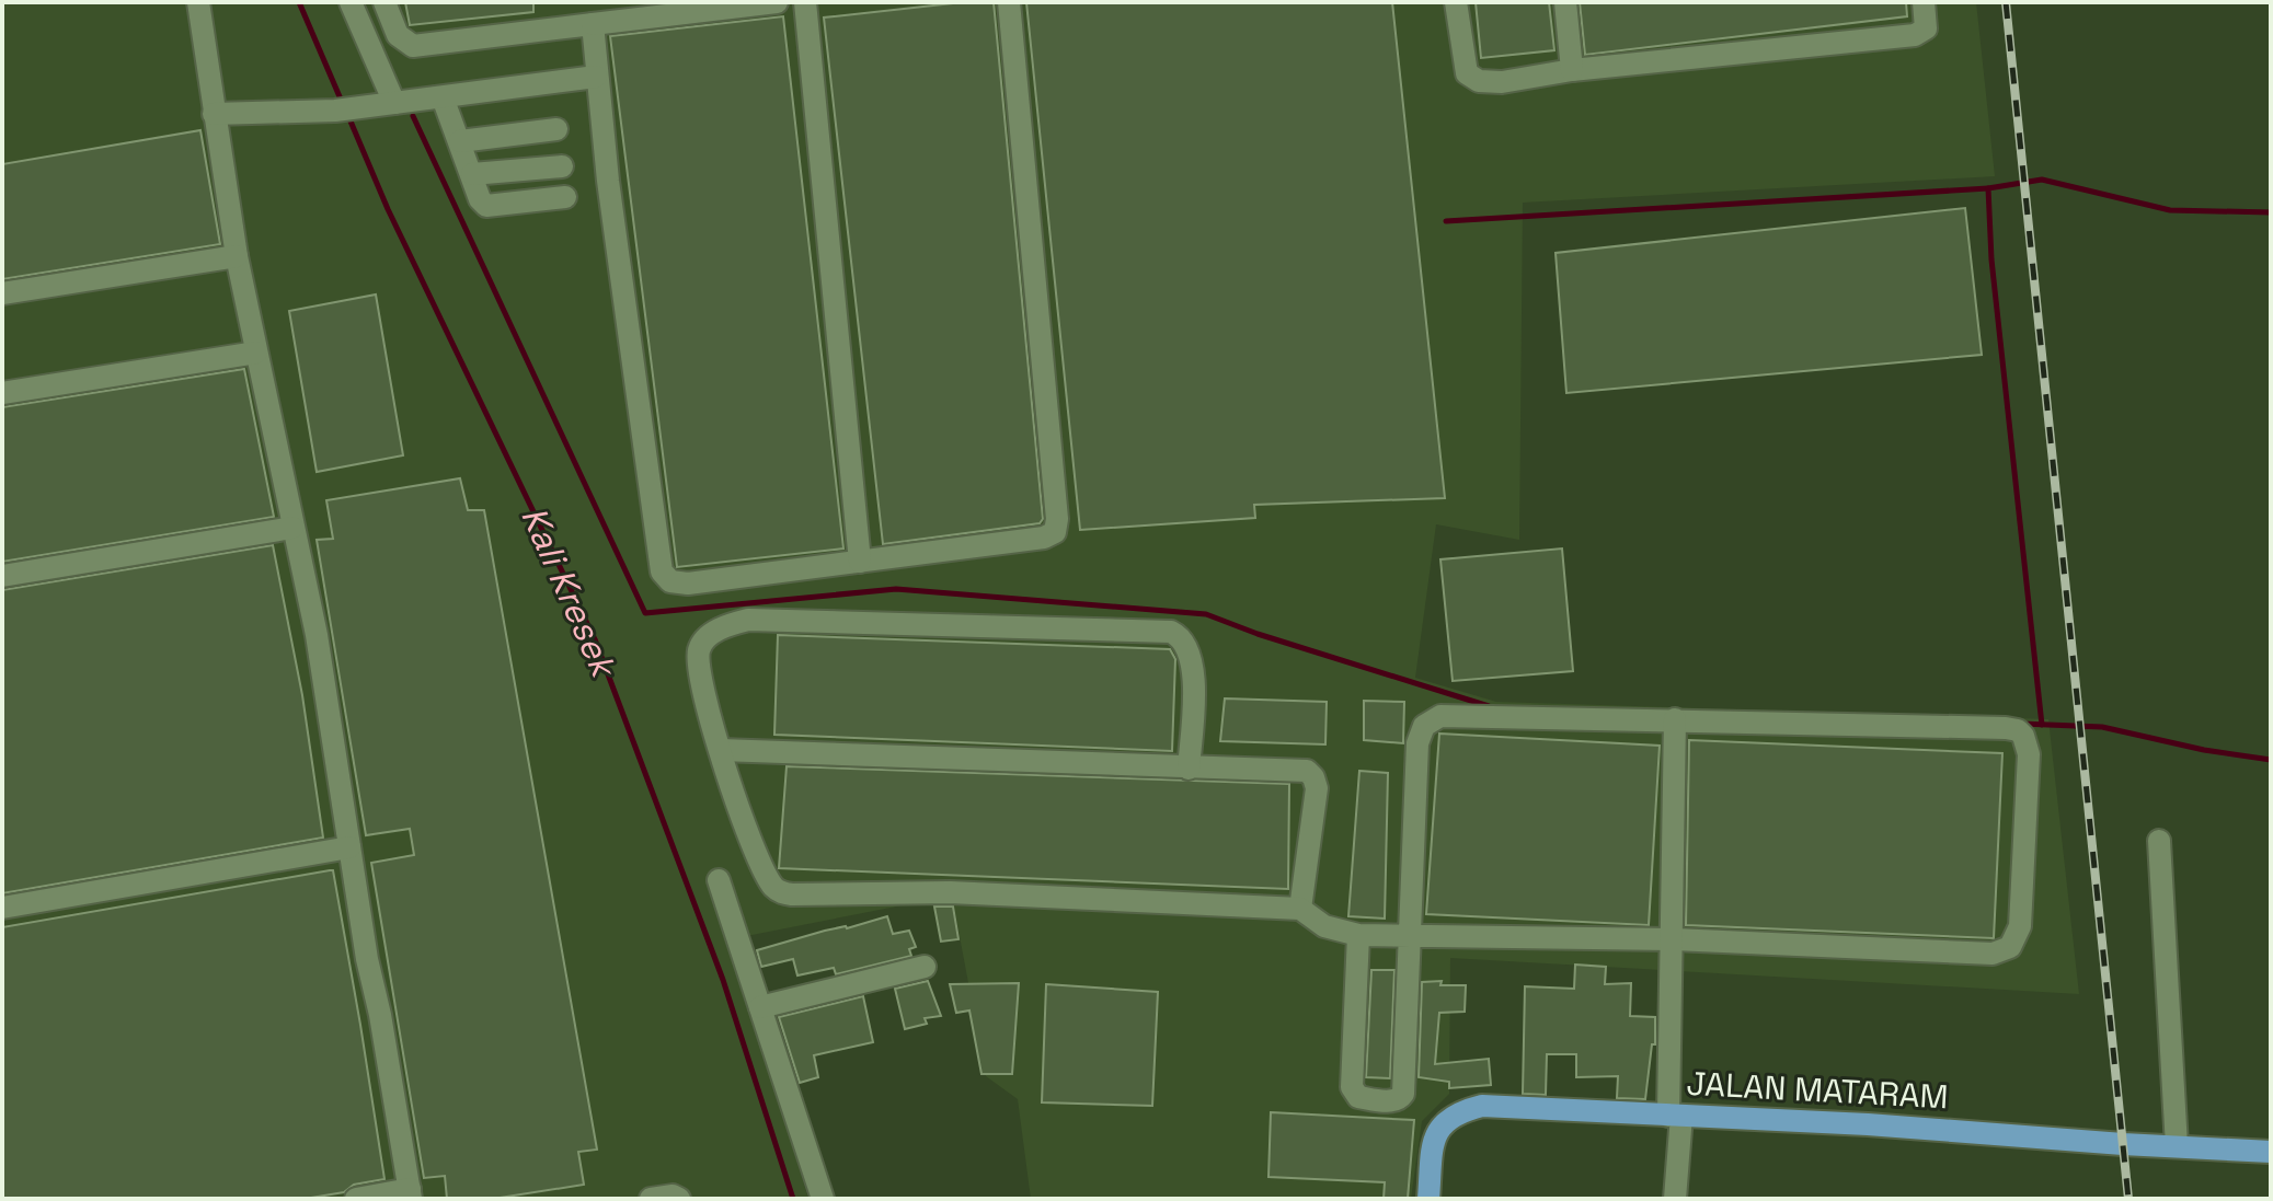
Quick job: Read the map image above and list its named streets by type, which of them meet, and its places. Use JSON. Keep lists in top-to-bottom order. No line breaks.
{"streets":{"main road":["JALAN MATARAM"]},"water":["Kali Kresek"]}
